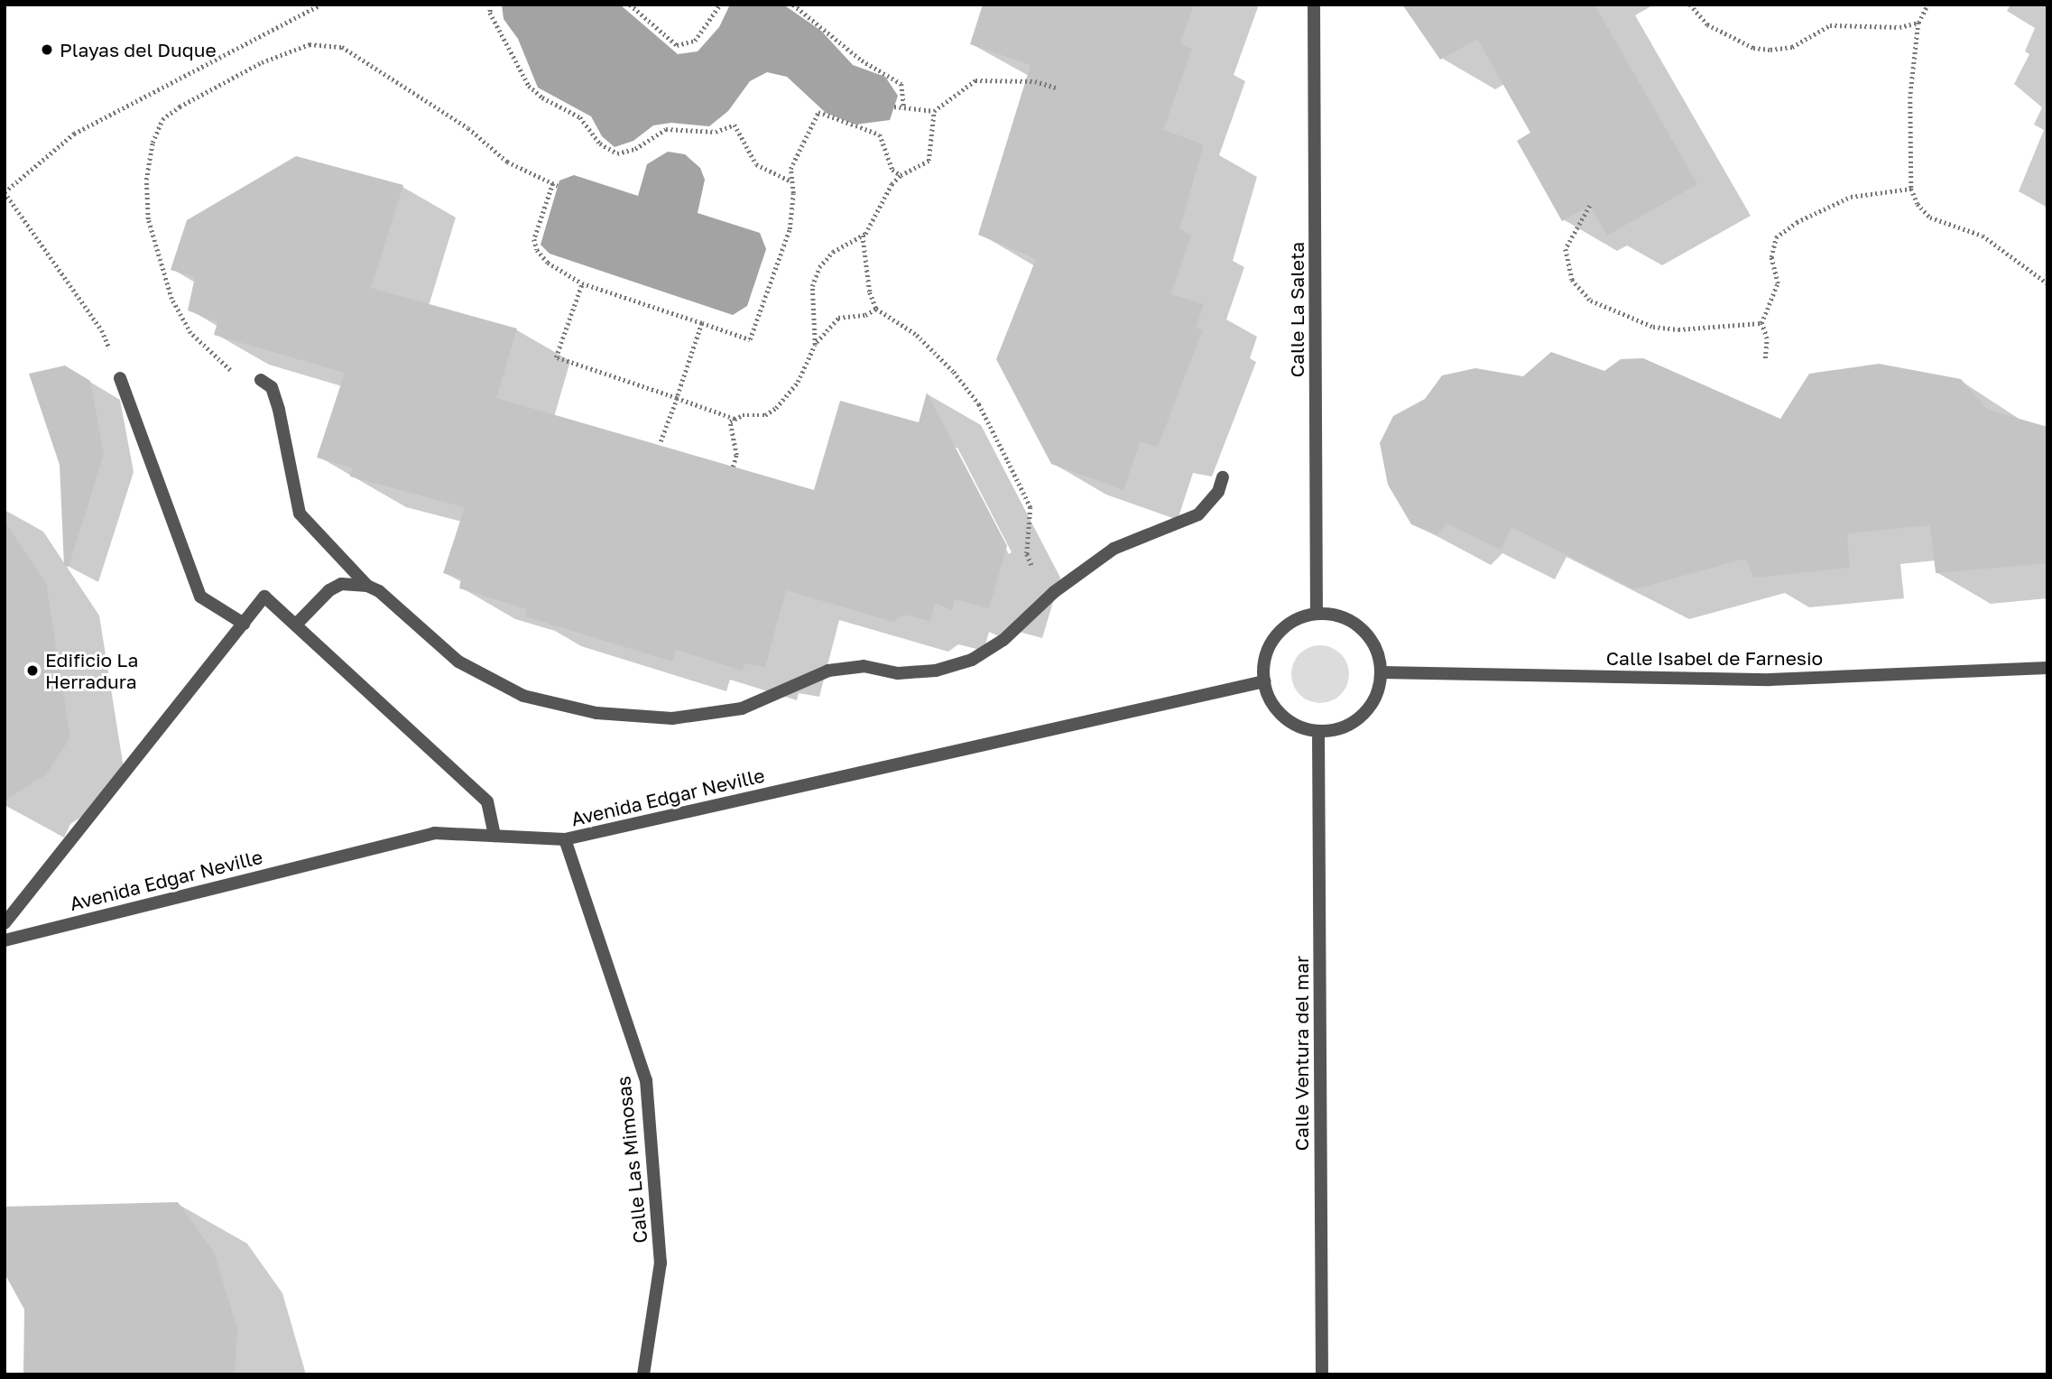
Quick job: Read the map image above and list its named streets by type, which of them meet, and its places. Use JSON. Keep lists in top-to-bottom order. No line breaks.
{"streets":{"street":["Calle La Saleta","Calle Isabel de Farnesio","Avenida Edgar Neville","Calle Ventura del mar","Calle Las Mimosas"]},"crossings":[["Calle La Saleta","Calle Isabel de Farnesio"],["Calle La Saleta","Avenida Edgar Neville"],["Calle La Saleta","Calle Ventura del mar"],["Calle Isabel de Farnesio","Avenida Edgar Neville"],["Calle Isabel de Farnesio","Calle Ventura del mar"],["Avenida Edgar Neville","Calle Ventura del mar"],["Avenida Edgar Neville","Calle Las Mimosas"]],"places":["Playas del Duque","Edificio La Herradura"]}
